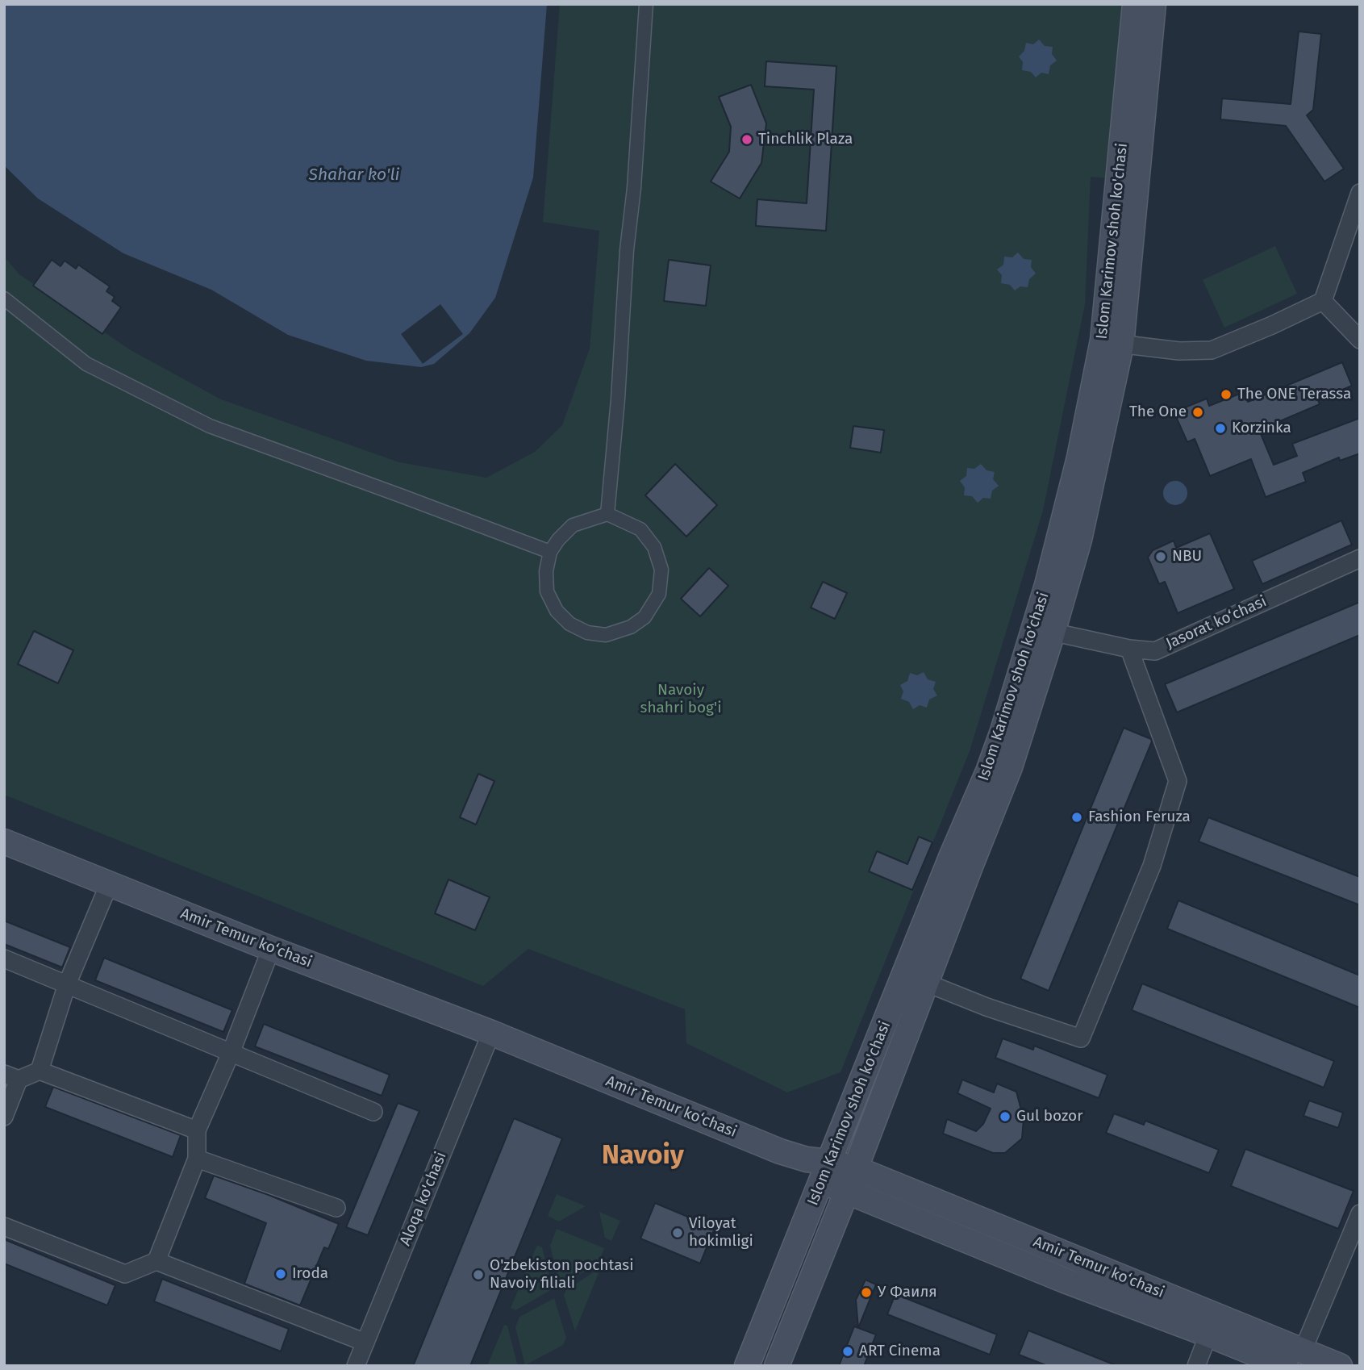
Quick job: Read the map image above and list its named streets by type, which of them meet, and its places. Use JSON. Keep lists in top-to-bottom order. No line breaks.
{"streets":{"main road":["Islom Karimov shoh ko'chasi","Amir Temur ko‘chasi"],"street":["Jasorat ko‘chasi","Aloqa ko'chasi"]},"crossings":[["Islom Karimov shoh ko'chasi","Jasorat ko‘chasi"],["Islom Karimov shoh ko'chasi","Amir Temur ko‘chasi"],["Amir Temur ko‘chasi","Aloqa ko'chasi"]],"districts":["Navoiy"],"water":["Shahar ko'li"],"parks":["Navoiy shahri bog'i"],"places":["Tinchlik Plaza","The ONE Terassa","The One","Korzinka","NBU","Fashion Feruza","Gul bozor","Viloyat hokimligi","Iroda","O'zbekiston pochtasi Navoiy filiali","У Фаиля","ART Cinema"]}
